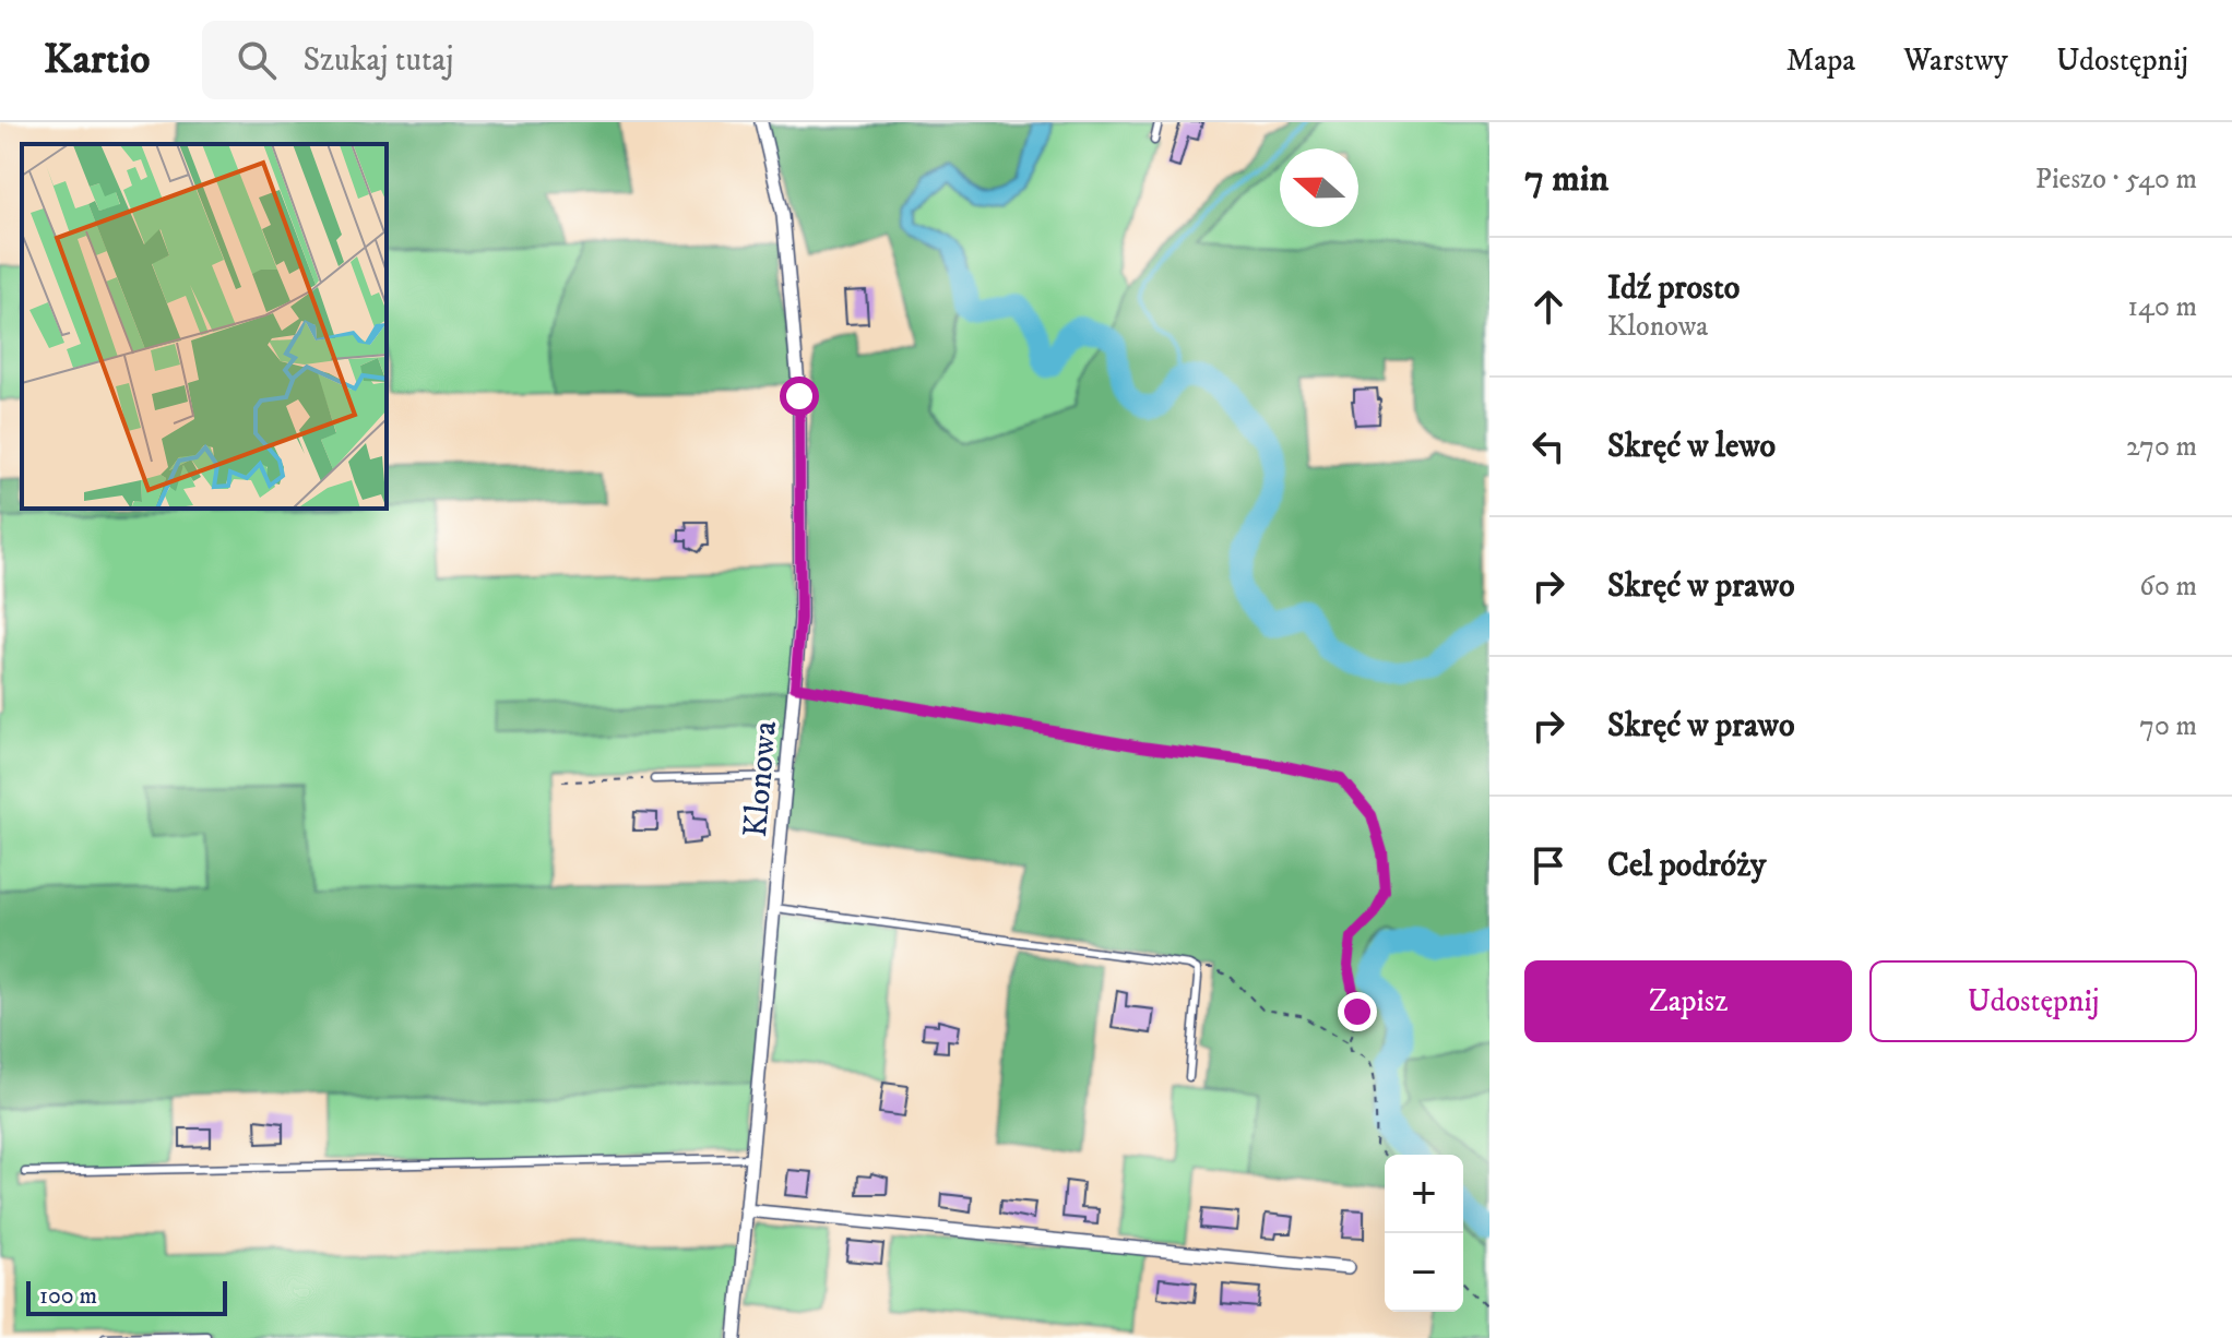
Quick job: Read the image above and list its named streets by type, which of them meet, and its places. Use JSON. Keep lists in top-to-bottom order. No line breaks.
{"streets":{"street":["Klonowa"]},"scale_bar":"100 m","north":"left","page":{"header":"Kartio","search":"Szukaj tutaj","nav":["Mapa","Warstwy","Udostępnij"],"heading":["7 min","Pieszo · 540 m"],"list":[["Idź prosto","Klonowa","140 m"],["Skręć w lewo","270 m"],["Skręć w prawo","60 m"],["Skręć w prawo","70 m"],"Cel podróży"],"buttons":["Zapisz","Udostępnij"],"map_buttons":["+","−"],"scale":"100 m"}}
